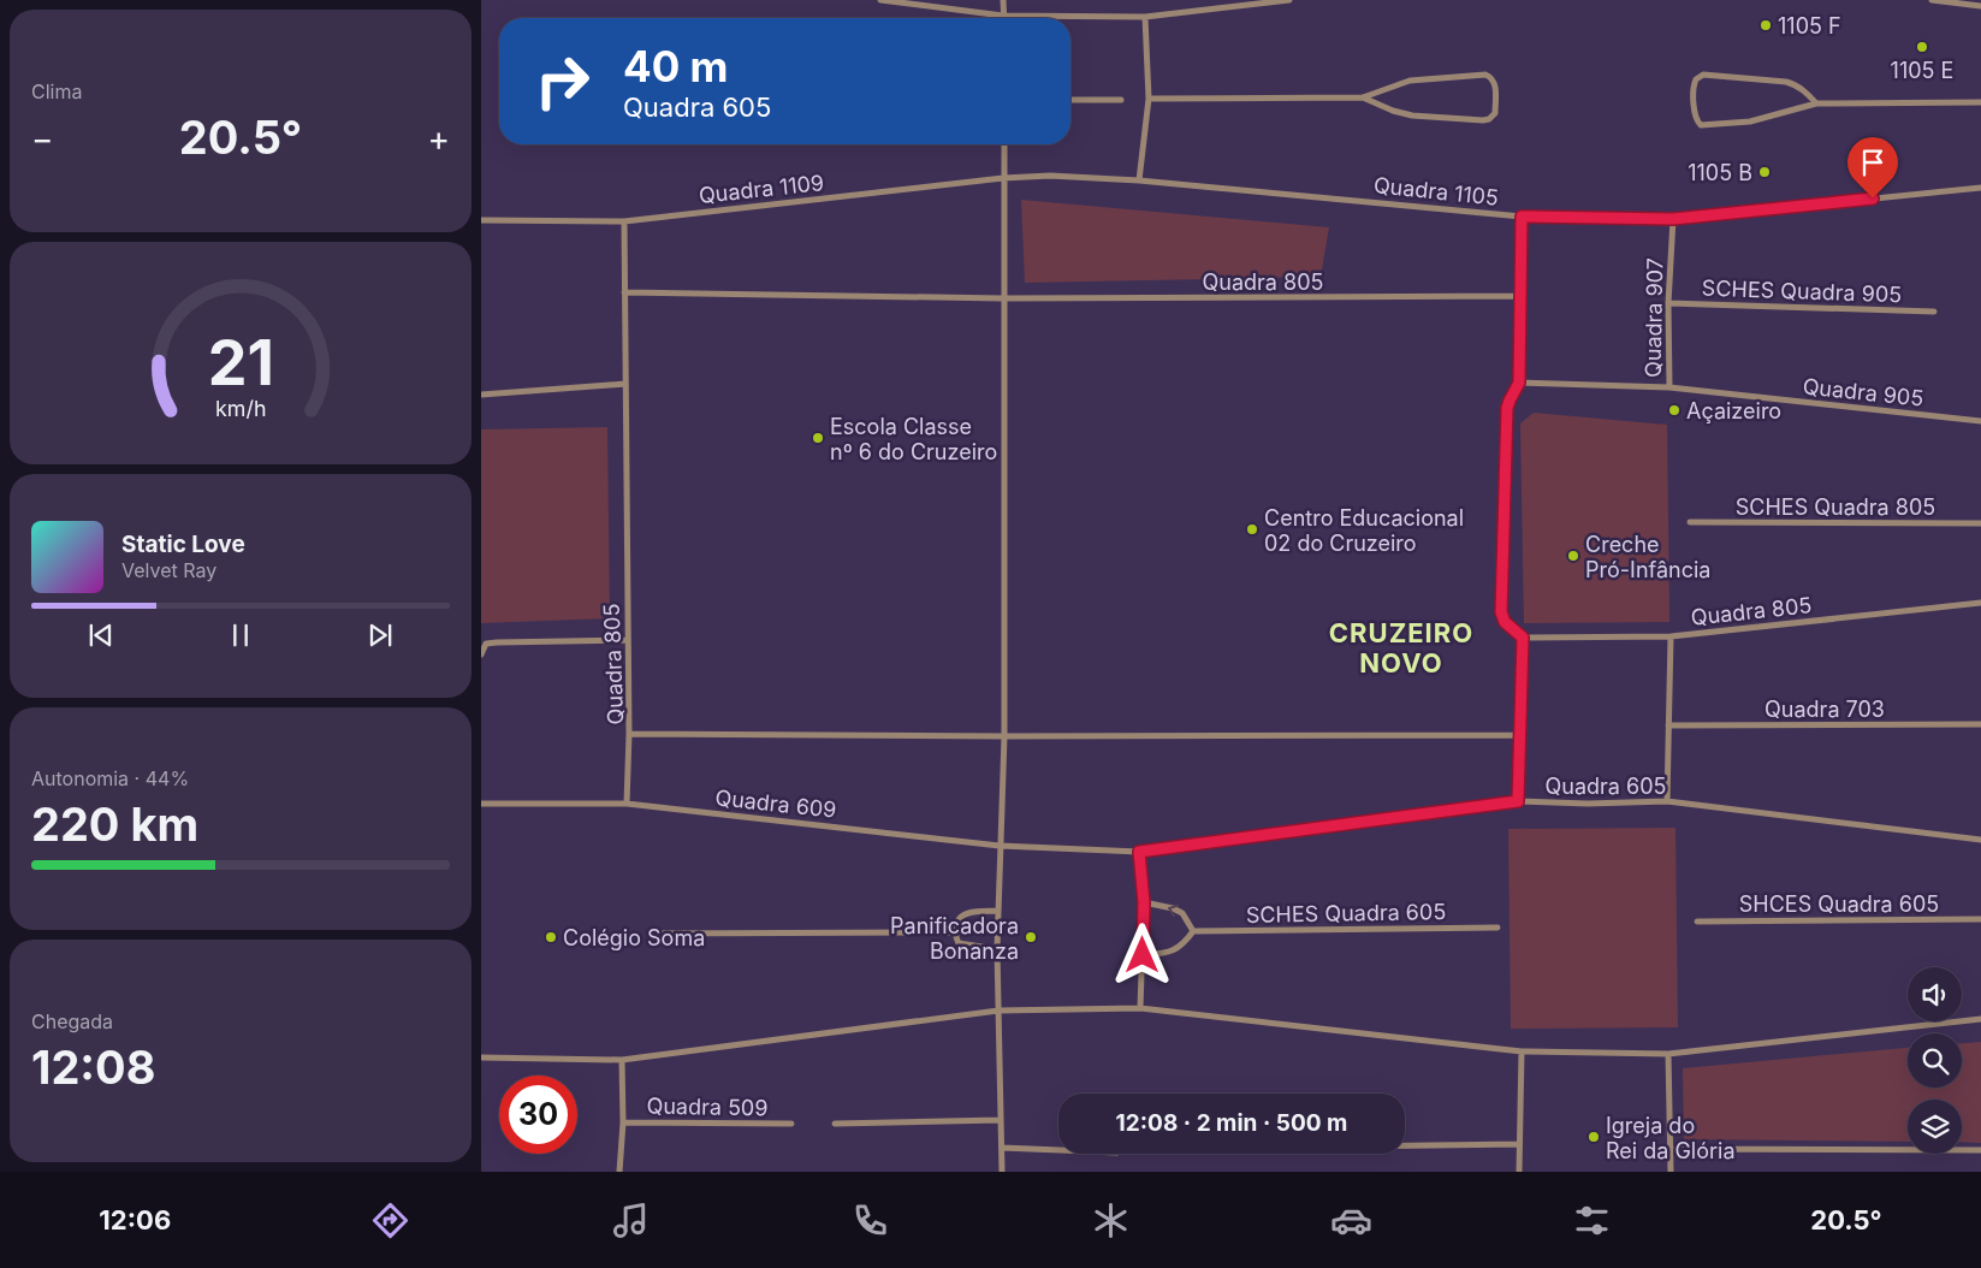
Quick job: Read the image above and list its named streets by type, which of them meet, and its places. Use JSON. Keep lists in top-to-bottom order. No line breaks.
{"streets":{"street":["Quadra 1109","Quadra 1105","Quadra 805","SCHES Quadra 905","Quadra 907","Quadra 905","SCHES Quadra 805","Quadra 703","Quadra 605","Quadra 609","SHCES Quadra 605","SCHES Quadra 605","Quadra 509"]},"crossings":[["Quadra 1109","Quadra 1105"],["Quadra 1109","Quadra 805"],["Quadra 1105","Quadra 907"],["SCHES Quadra 905","Quadra 907"],["Quadra 907","Quadra 905"],["Quadra 605","Quadra 609"]],"districts":["CRUZEIRO NOVO"],"places":["1105 F","1105 E","1105 B","Açaizeiro","Escola Classe nº 6 do Cruzeiro","Centro Educacional 02 do Cruzeiro","Creche Pró-Infância","Colégio Soma","Panificadora Bonanza","Igreja do Rei da Glória"],"page":{"tile":["Clima",["Autonomia · 44%","220 km"],["Chegada","12:08"]],"turn":["40 m","Quadra 605"],"heat":["−","20.5°","+"],"song":["Static Love","Velvet Ray"],"limit":"30","trip":"12:08 · 2 min · 500 m","tabs":["12:06","20.5°"],"gauge":["21","km/h"]}}
